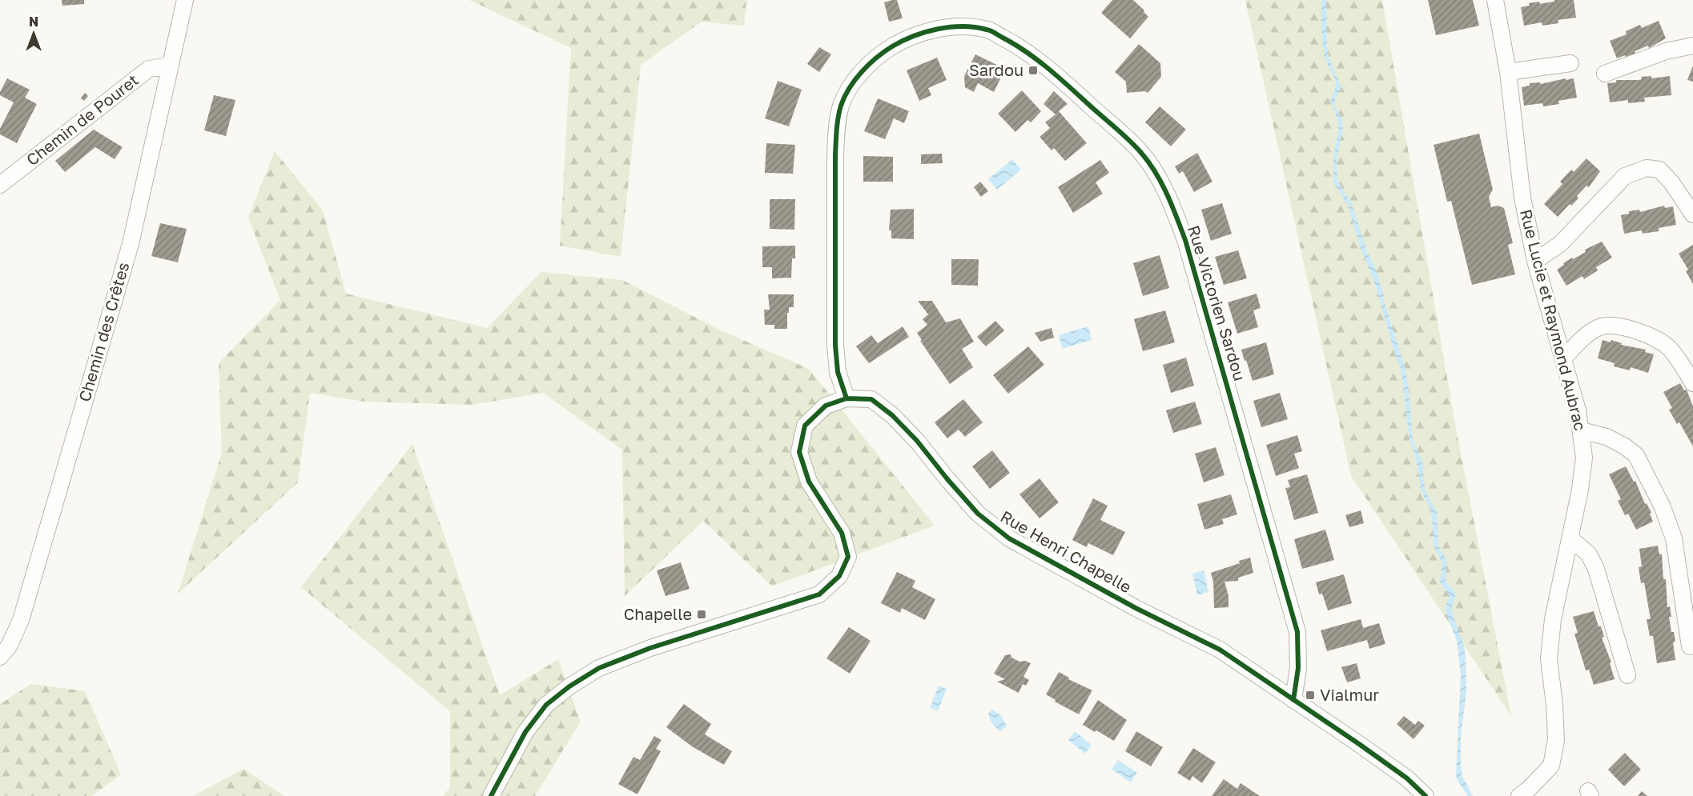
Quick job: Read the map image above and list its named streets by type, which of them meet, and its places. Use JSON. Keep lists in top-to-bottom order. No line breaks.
{"streets":{"street":["Chemin de Pouret","Rue Victorien Sardou","Rue Lucie et Raymond Aubrac","Chemin des Crêtes","Rue Henri Chapelle"]},"crossings":[["Chemin de Pouret","Chemin des Crêtes"],["Rue Victorien Sardou","Rue Henri Chapelle"]],"places":{"transit":["Sardou","Chapelle","Vialmur"]},"north":"top"}
